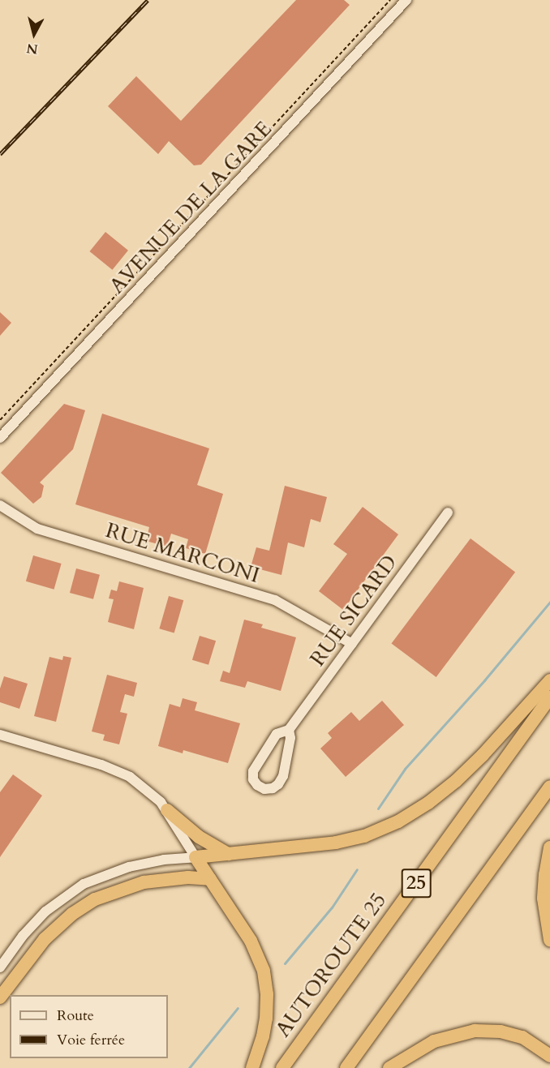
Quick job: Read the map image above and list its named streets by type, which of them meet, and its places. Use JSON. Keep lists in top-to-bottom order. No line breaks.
{"streets":{"highway":["25","AUTOROUTE 25"],"street":["AVENUE DE LA GARE","RUE MARCONI","RUE SICARD"]},"crossings":[["RUE MARCONI","RUE SICARD"]],"legend":["Route","Voie ferrée"],"north":"bottom"}
